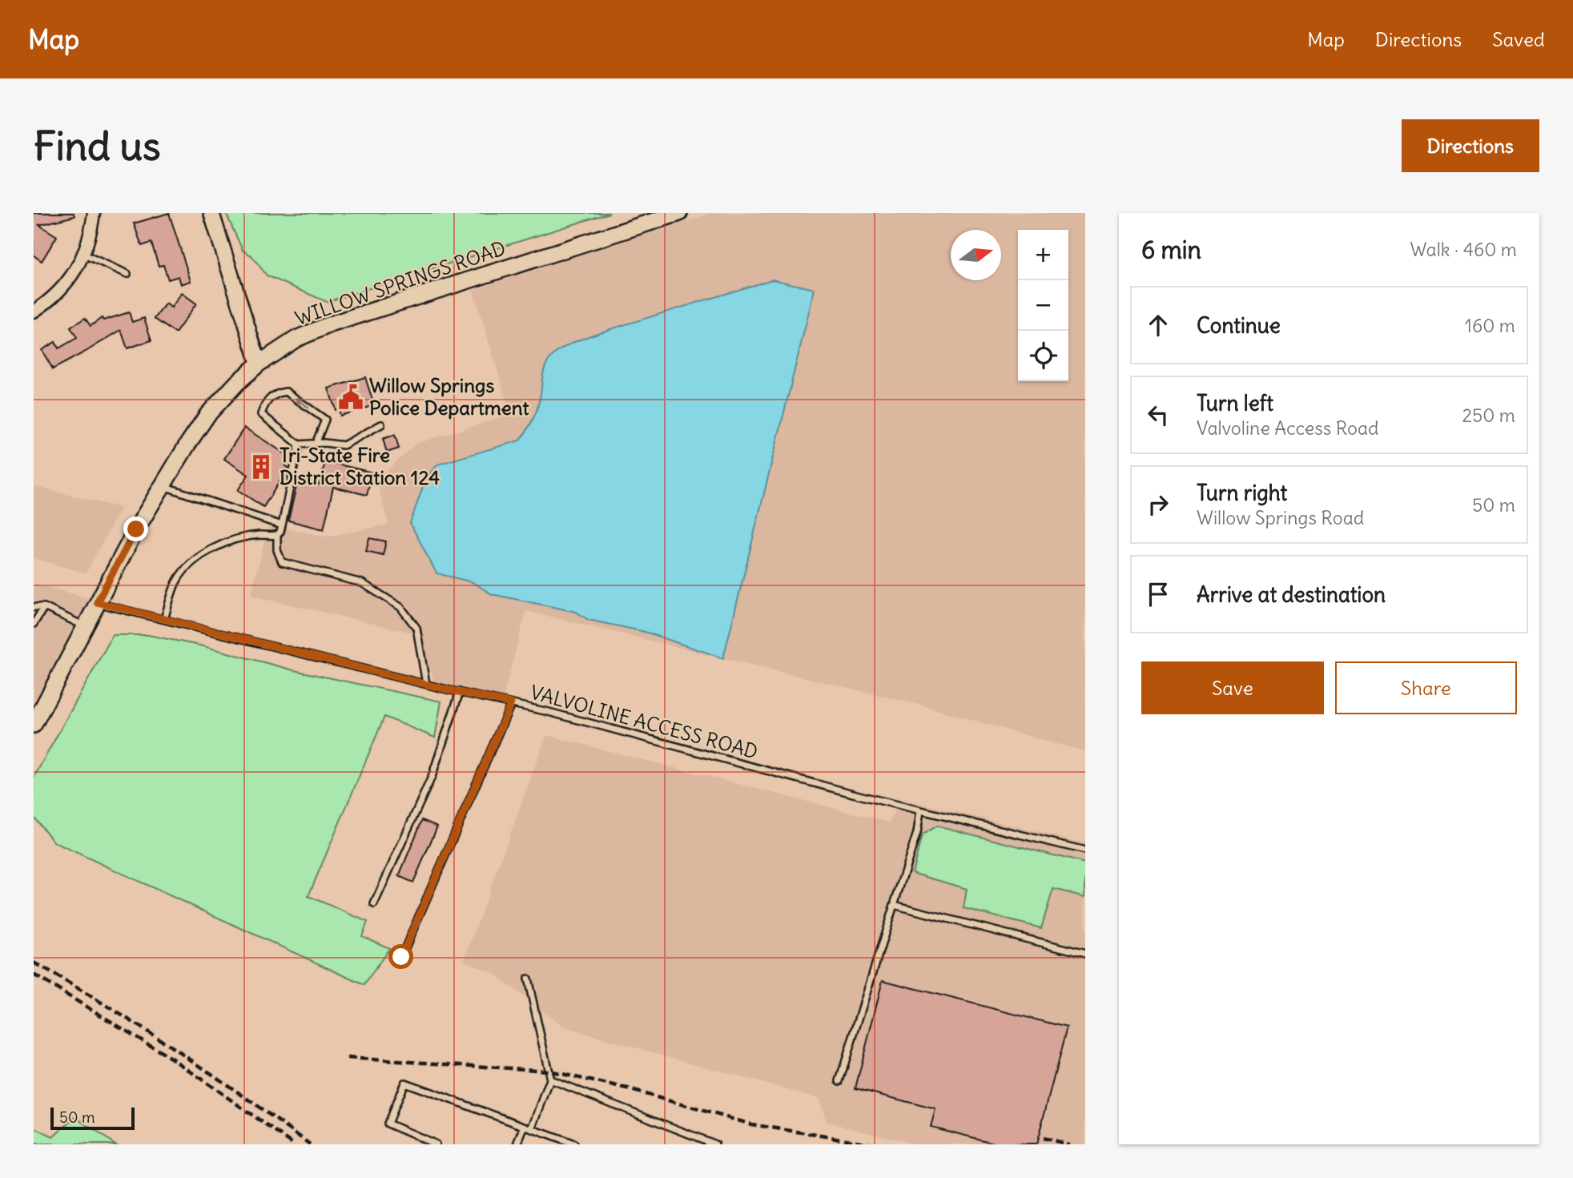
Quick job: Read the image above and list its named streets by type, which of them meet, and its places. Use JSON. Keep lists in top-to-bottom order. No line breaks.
{"streets":{"main road":["WILLOW SPRINGS ROAD"],"lane":["VALVOLINE ACCESS ROAD"]},"crossings":[["WILLOW SPRINGS ROAD","VALVOLINE ACCESS ROAD"]],"places":{"public building":["Willow Springs Police Department"],"building":["Tri-State Fire District Station 124"]},"scale_bar":"50 m","north":"right","page":{"header":"Map","nav":["Map","Directions","Saved"],"buttons":["Directions",["Save","Share"]],"title":"Find us","heading":["6 min","Walk · 460 m"],"map_buttons":["+","−"],"list":[["Continue","160 m"],["Turn left","Valvoline Access Road","250 m"],["Turn right","Willow Springs Road","50 m"],"Arrive at destination"],"scale":"50 m"}}
